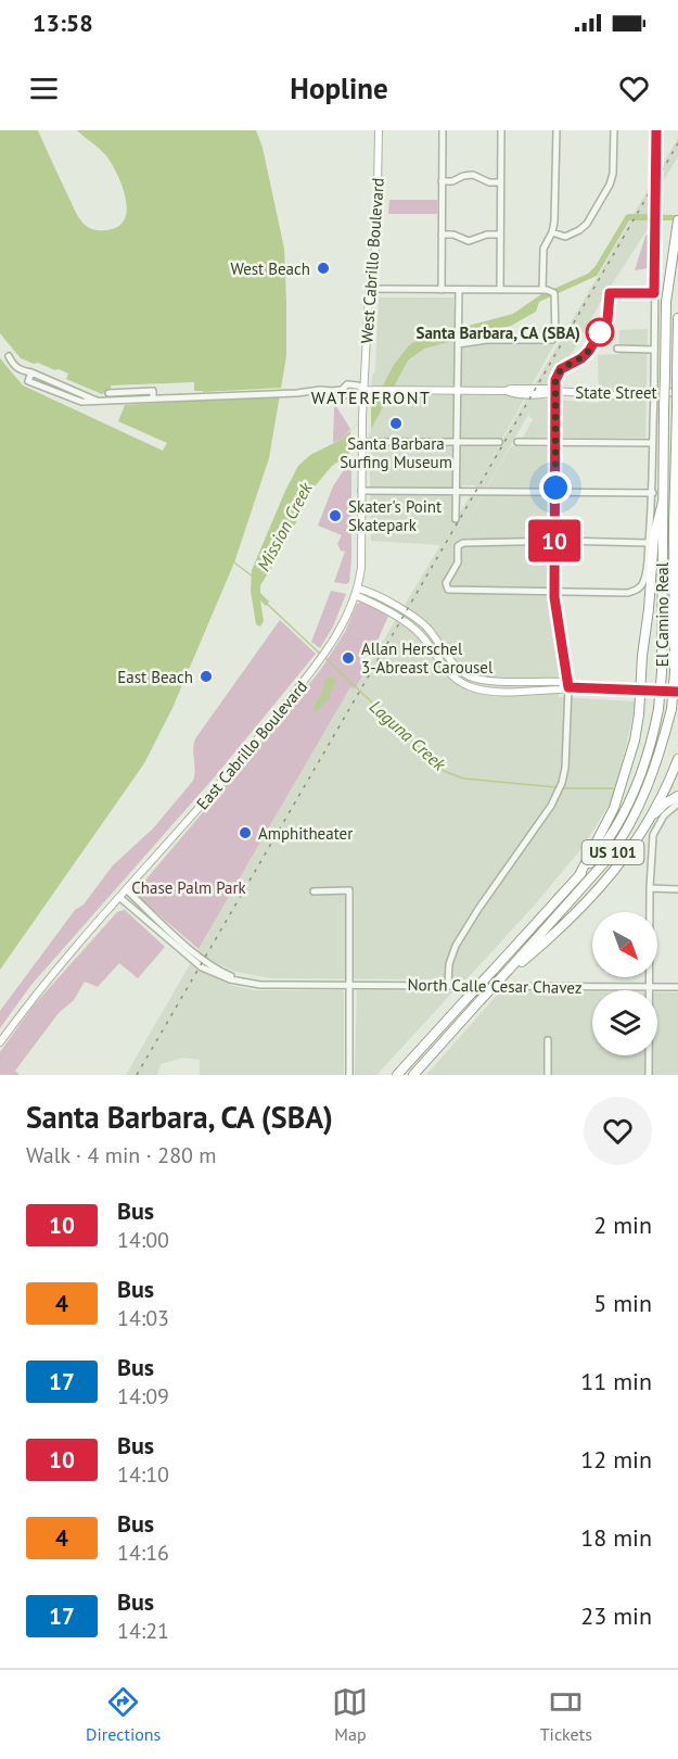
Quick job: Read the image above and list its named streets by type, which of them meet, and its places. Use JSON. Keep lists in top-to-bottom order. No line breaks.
{"streets":{"highway":["El Camino Real","US 101"],"main road":["West Cabrillo Boulevard","State Street","East Cabrillo Boulevard"],"street":["North Calle Cesar Chavez"]},"crossings":[["West Cabrillo Boulevard","State Street"],["West Cabrillo Boulevard","East Cabrillo Boulevard"],["State Street","East Cabrillo Boulevard"]],"districts":["WATERFRONT"],"water":["Mission Creek","Laguna Creek"],"parks":["Chase Palm Park"],"places":["West Beach","Santa Barbara, CA (SBA)","Santa Barbara Surfing Museum","Skater's Point Skatepark","Allan Herschel 3-Abreast Carousel","East Beach","Amphitheater"],"lines":["bus line 10"],"north":"bottom right","page":{"status":"13:58","header":"Hopline","on_map":"10","heading":["Santa Barbara, CA (SBA)","Walk · 4 min · 280 m"],"list":[{"mark":"10","name":"Bus","note":"14:00","value":"2 min"},{"mark":"4","name":"Bus","note":"14:03","value":"5 min"},{"mark":"17","name":"Bus","note":"14:09","value":"11 min"},{"mark":"10","name":"Bus","note":"14:10","value":"12 min"},{"mark":"4","name":"Bus","note":"14:16","value":"18 min"},{"mark":"17","name":"Bus","note":"14:21","value":"23 min"}],"tabs":["Directions","Map","Tickets"]}}
